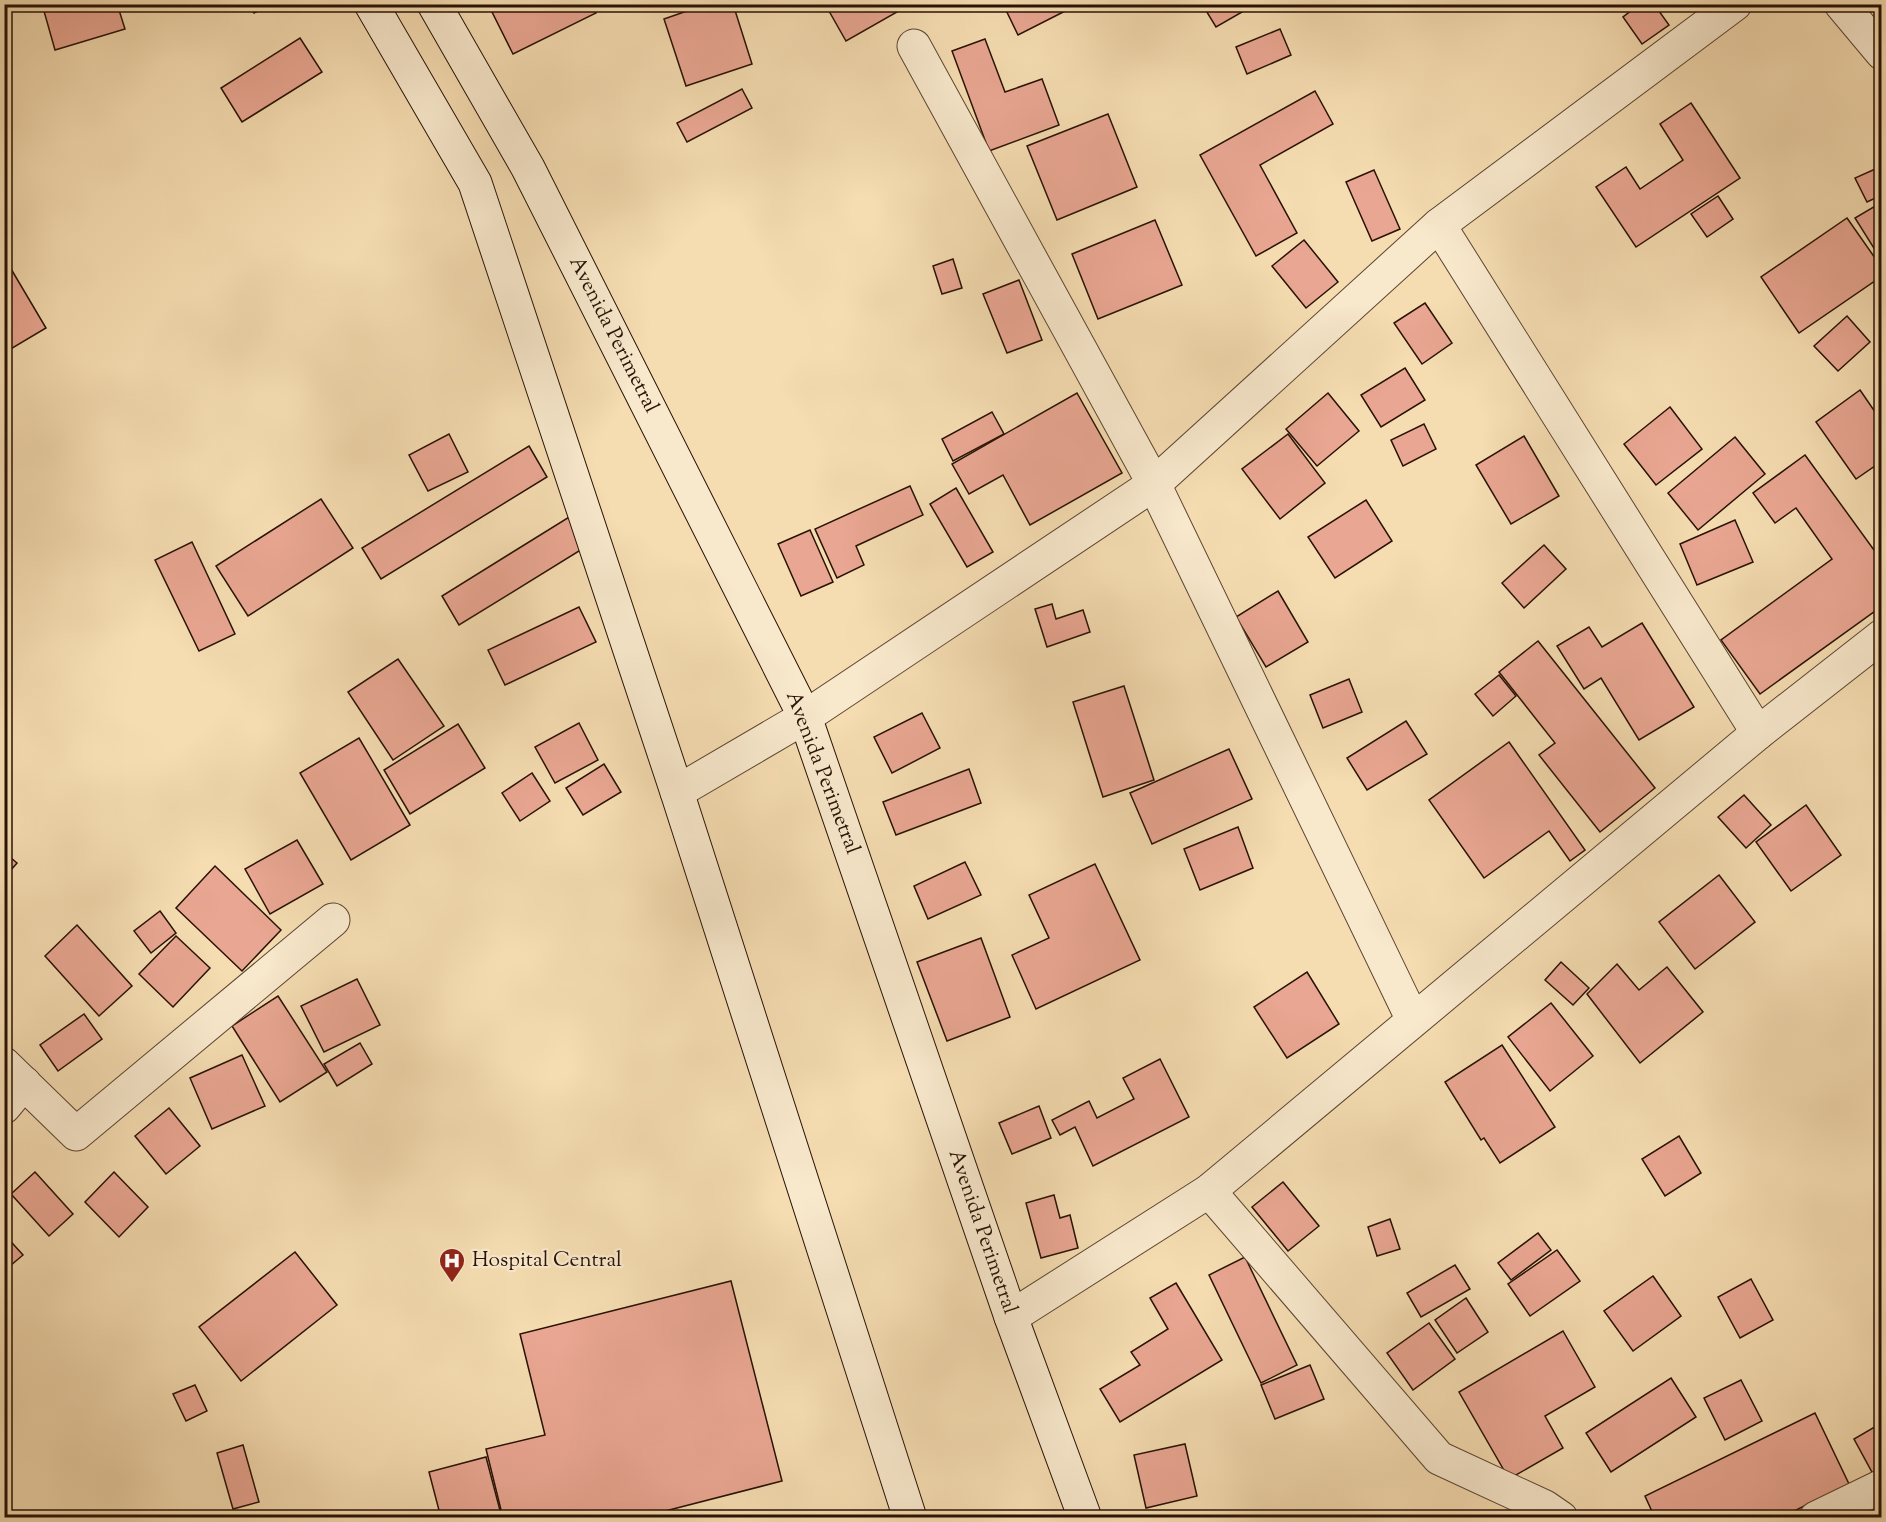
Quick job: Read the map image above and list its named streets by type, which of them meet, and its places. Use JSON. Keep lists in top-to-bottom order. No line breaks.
{"streets":{"street":["Avenida Perimetral"]},"places":{"hospital":["Hospital Central"]}}
